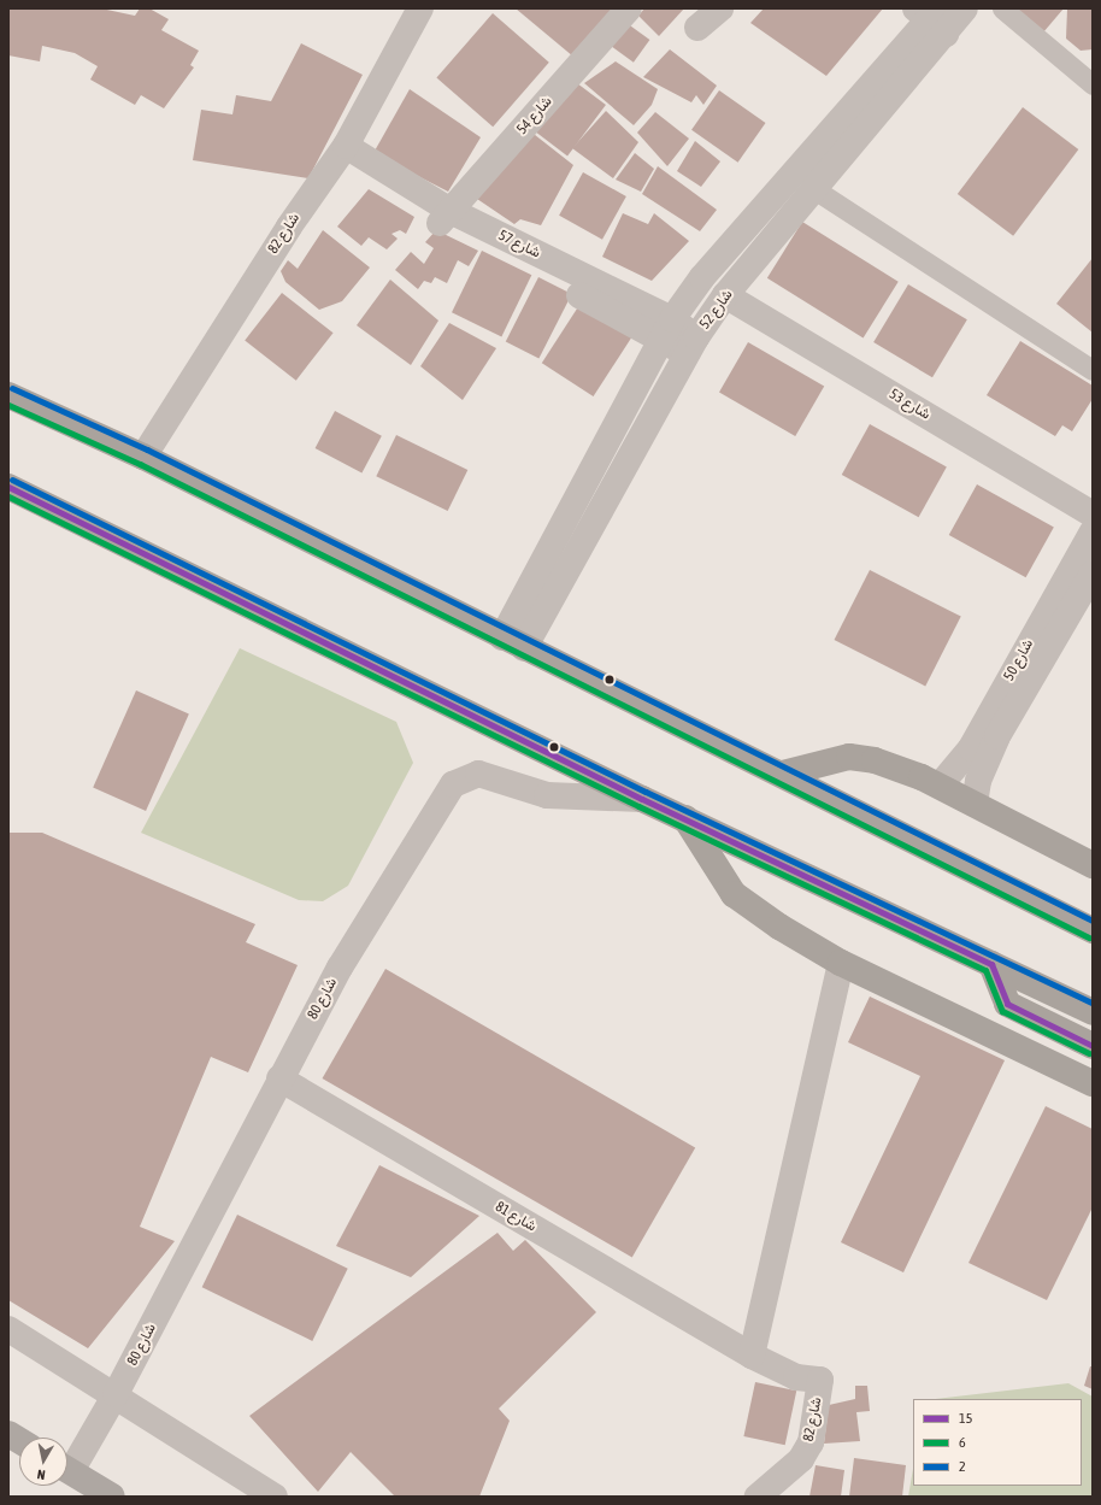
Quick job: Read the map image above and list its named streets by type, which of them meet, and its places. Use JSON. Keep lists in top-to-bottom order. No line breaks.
{"streets":{"street":["شارع 54","شارع 82","شارع 57","شارع 52","شارع 53","شارع 50","شارع 80","شارع 81"]},"crossings":[["شارع 54","شارع 57"],["شارع 82","شارع 57"],["شارع 82","شارع 81"],["شارع 57","شارع 52"],["شارع 52","شارع 53"],["شارع 80","شارع 81"]],"lines":["transit line 2","transit line 6","transit line 15"],"legend":["15","6","2"],"north":"bottom"}
